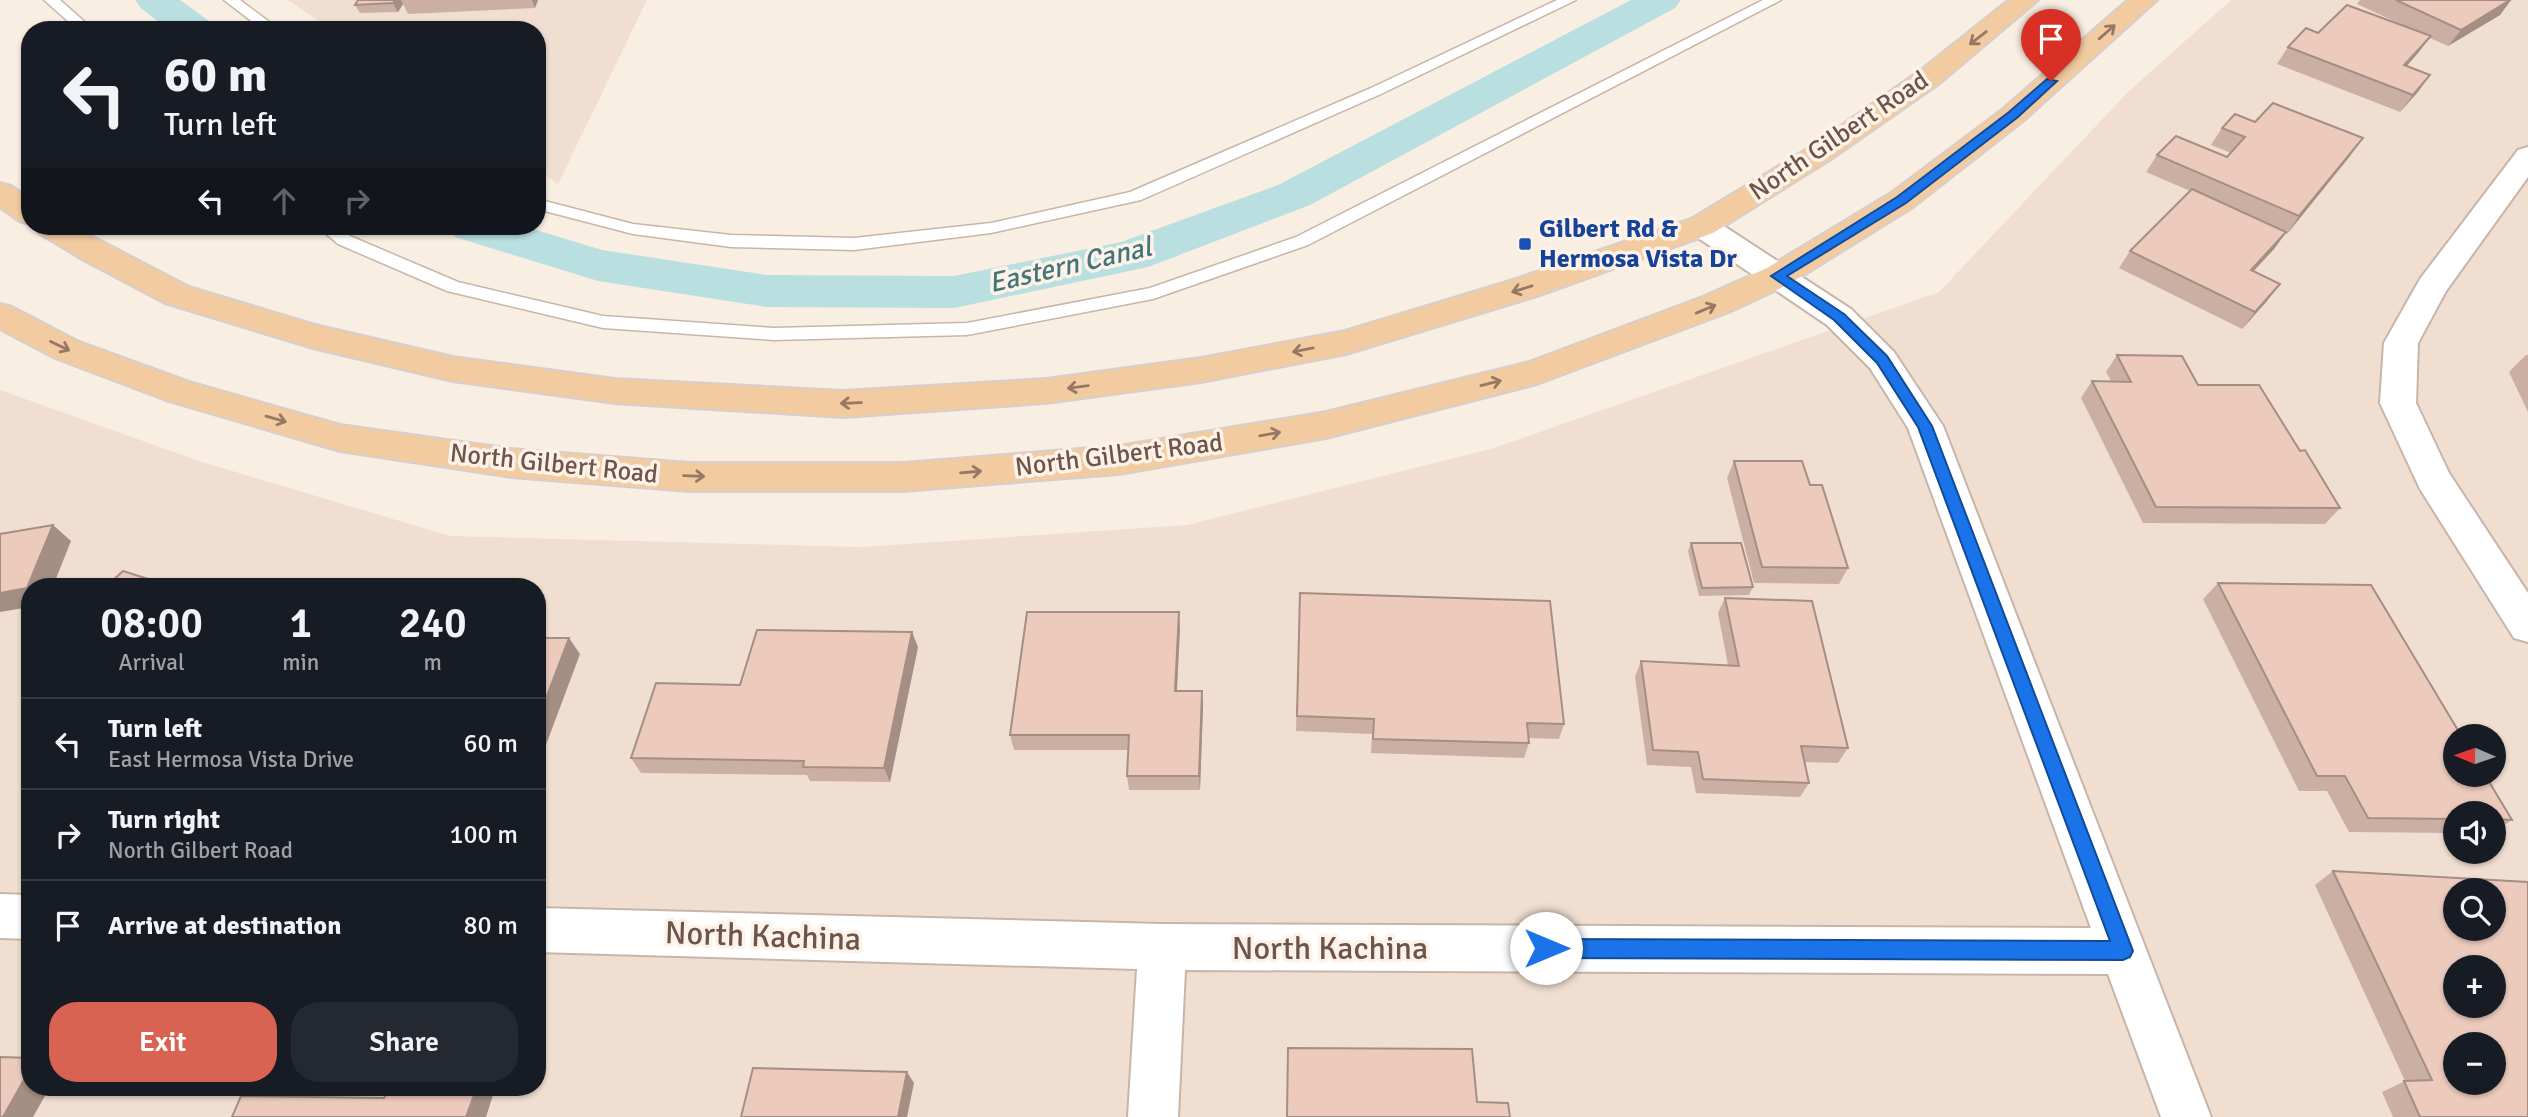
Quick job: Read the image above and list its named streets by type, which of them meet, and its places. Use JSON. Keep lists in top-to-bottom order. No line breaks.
{"streets":{"main road":["North Gilbert Road"],"street":["North Kachina"]},"water":["Eastern Canal"],"places":{"transit":["Gilbert Rd & Hermosa Vista Dr"]},"north":"left","page":{"turn":["60 m","Turn left"],"eta":["08:00","Arrival","1","min","240","m"],"list":[{"name":"Turn left","note":"East Hermosa Vista Drive","value":"60 m"},{"name":"Turn right","note":"North Gilbert Road","value":"100 m"},{"name":"Arrive at destination","value":"80 m"}],"map_buttons":["+","−"],"buttons":["Exit","Share"]}}
